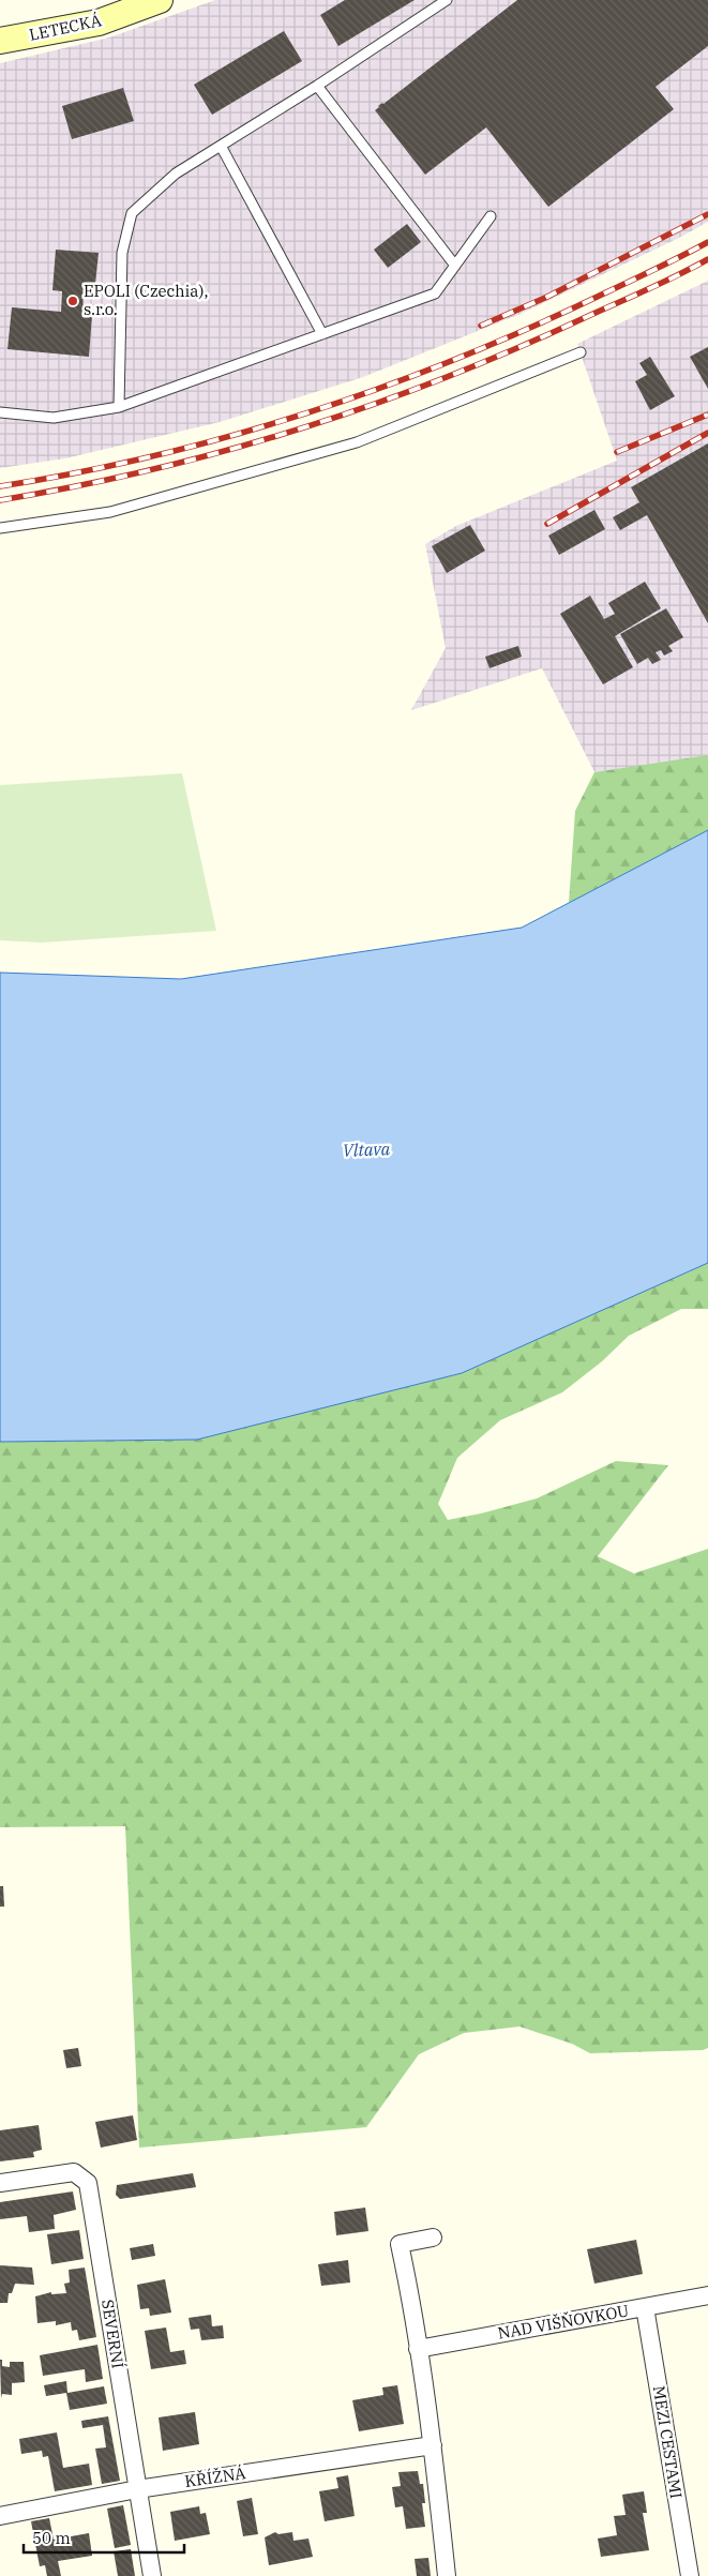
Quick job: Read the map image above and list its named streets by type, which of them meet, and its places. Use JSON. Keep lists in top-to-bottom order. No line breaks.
{"streets":{"street":["LETECKÁ","NAD VIŠŇOVKOU","SEVERNÍ","MEZI CESTAMI","KŘÍŽNÁ"]},"crossings":[["NAD VIŠŇOVKOU","MEZI CESTAMI"],["SEVERNÍ","KŘÍŽNÁ"]],"water":["Vltava"],"places":["EPOLI (Czechia), s.r.o."],"scale_bar":"50 m"}
